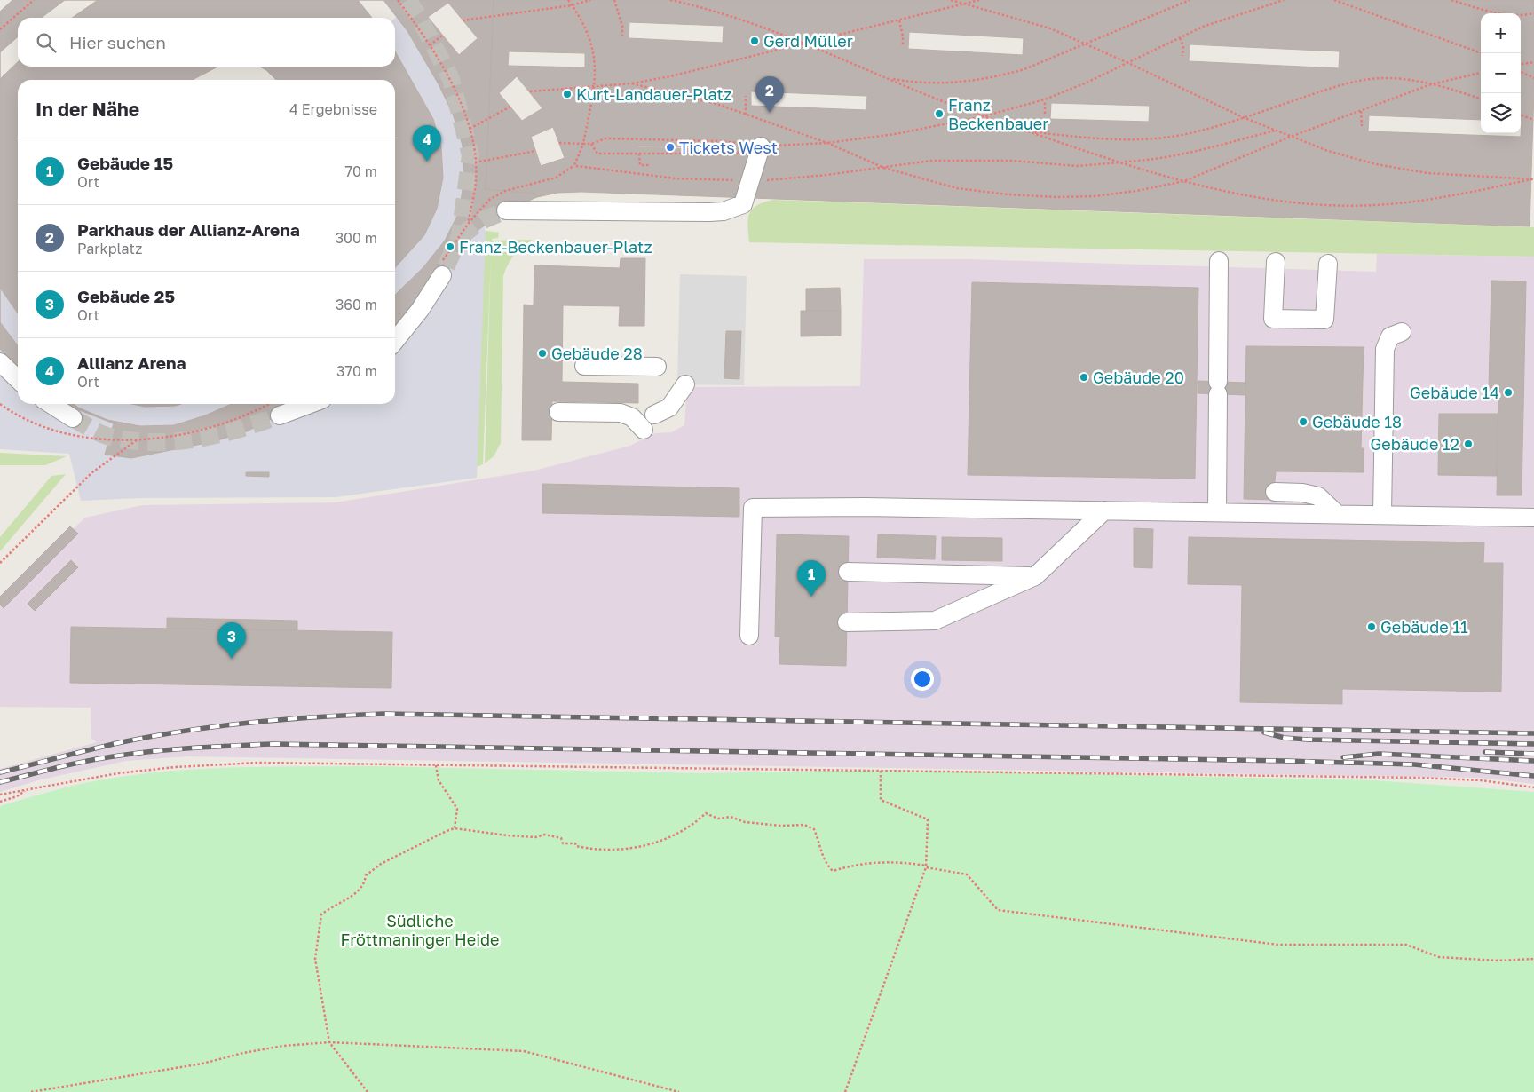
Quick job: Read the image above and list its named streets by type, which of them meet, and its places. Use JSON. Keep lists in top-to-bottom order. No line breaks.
{"parks":["Südliche Fröttmaninger Heide"],"places":["Gerd Müller","Kurt-Landauer-Platz","Franz Beckenbauer","Tickets West","Franz-Beckenbauer-Platz","Gebäude 28","Gebäude 20","Gebäude 14","Gebäude 18","Gebäude 12","Gebäude 11"],"page":{"map_buttons":["+","−"],"search":"Hier suchen","pins":["2","4","1","3"],"heading":["In der Nähe","4 Ergebnisse"],"list":[{"mark":"1","name":"Gebäude 15","note":"Ort","value":"70 m"},{"mark":"2","name":"Parkhaus der Allianz-Arena","note":"Parkplatz","value":"300 m"},{"mark":"3","name":"Gebäude 25","note":"Ort","value":"360 m"},{"mark":"4","name":"Allianz Arena","note":"Ort","value":"370 m"}]}}
